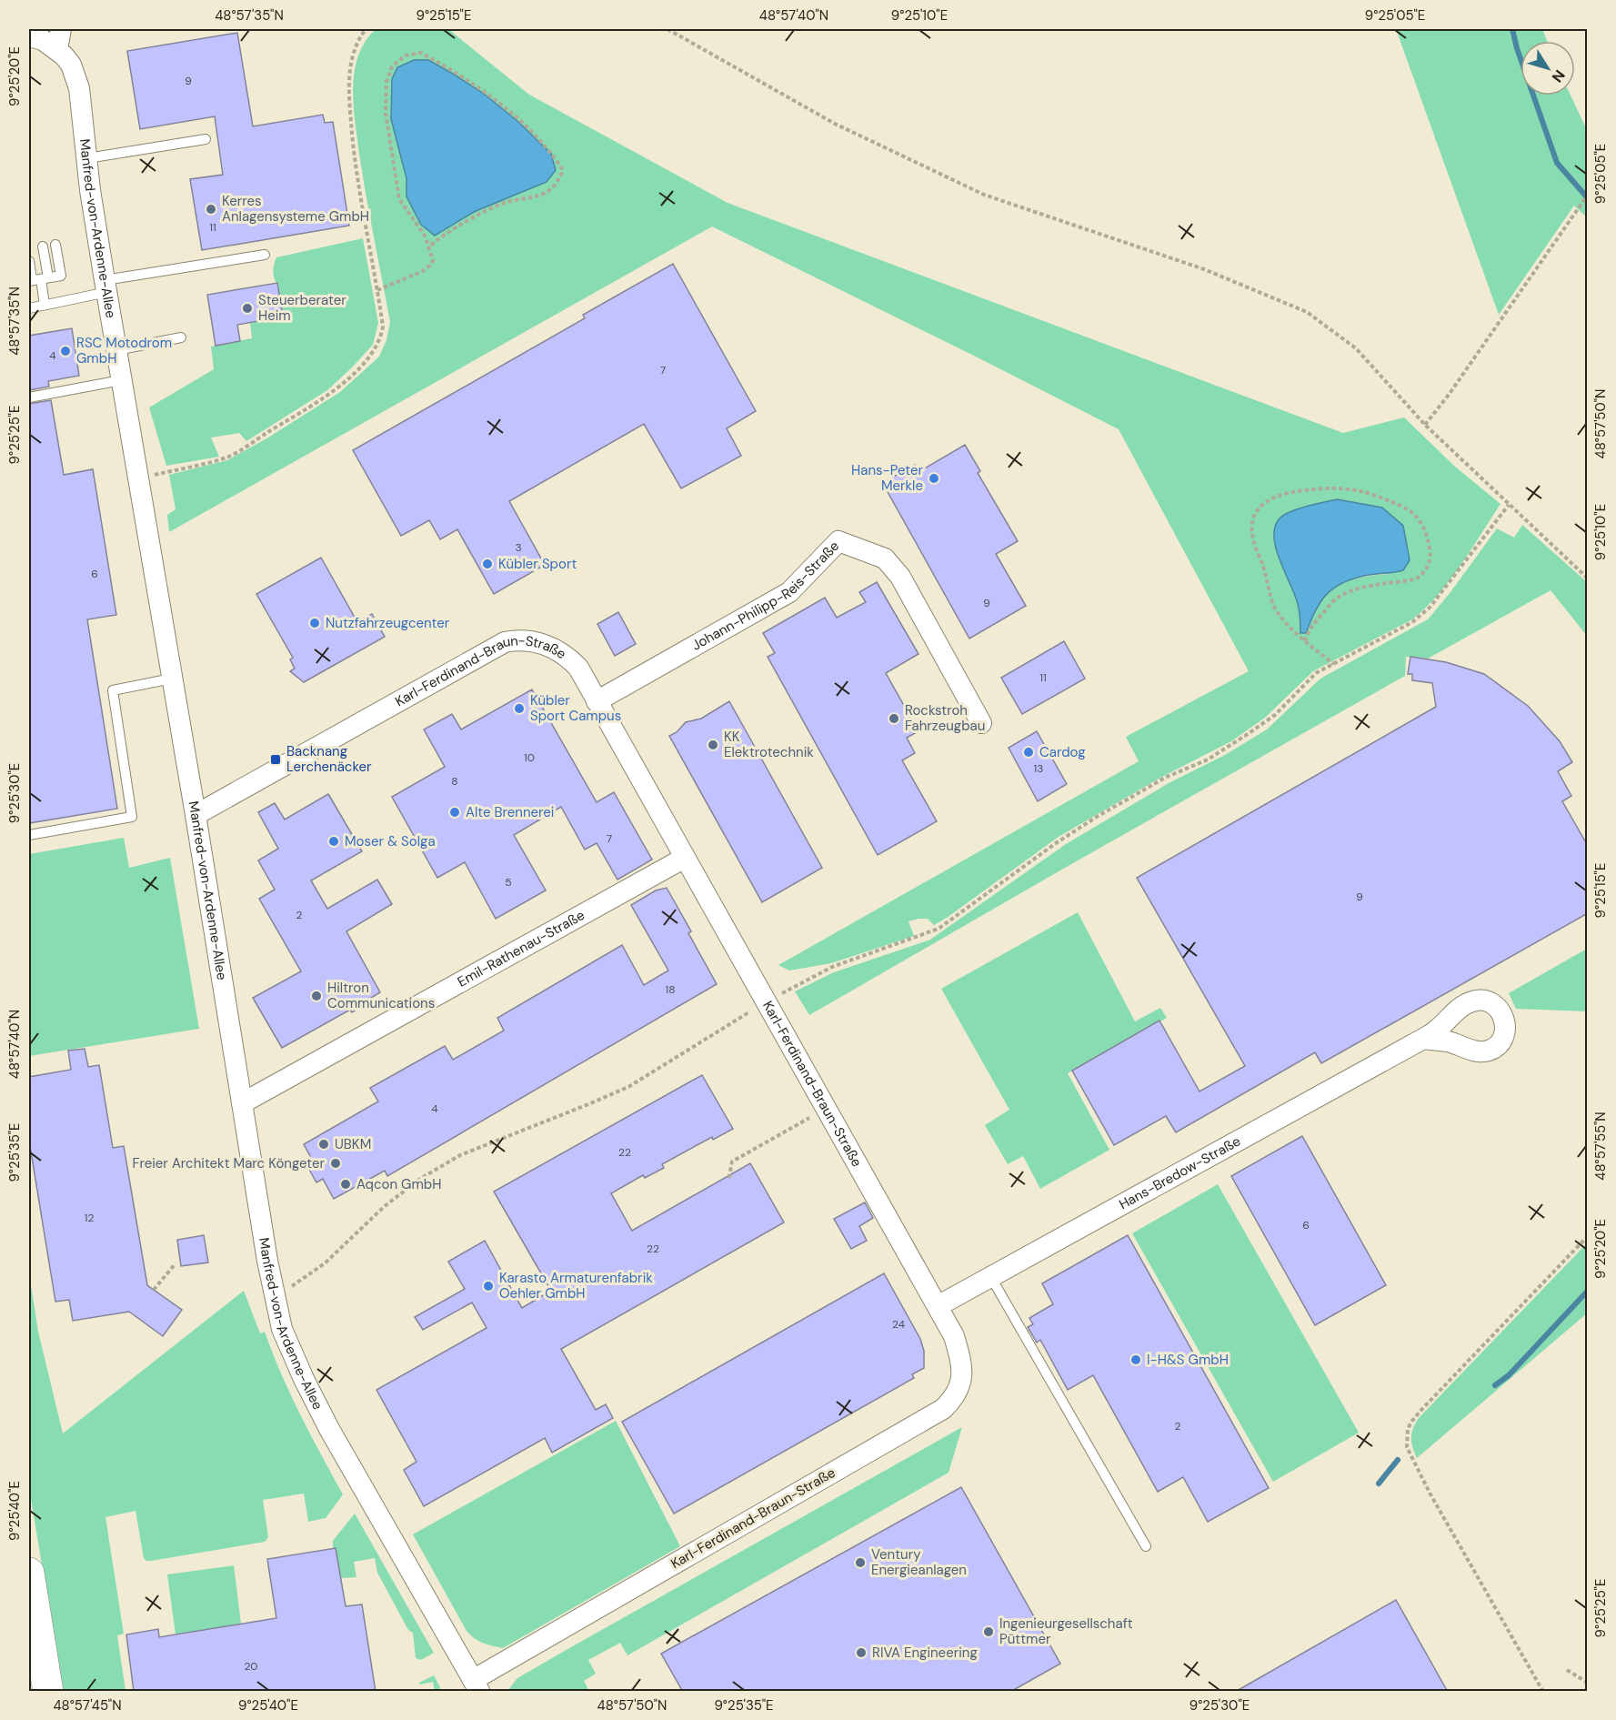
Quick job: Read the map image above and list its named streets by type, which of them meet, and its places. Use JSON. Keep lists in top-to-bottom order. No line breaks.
{"streets":{"street":["Manfred-von-Ardenne-Allee","Johann-Philipp-Reis-Straße","Karl-Ferdinand-Braun-Straße","Emil-Rathenau-Straße","Hans-Bredow-Straße"]},"crossings":[["Manfred-von-Ardenne-Allee","Karl-Ferdinand-Braun-Straße"],["Manfred-von-Ardenne-Allee","Emil-Rathenau-Straße"],["Johann-Philipp-Reis-Straße","Karl-Ferdinand-Braun-Straße"],["Karl-Ferdinand-Braun-Straße","Emil-Rathenau-Straße"],["Karl-Ferdinand-Braun-Straße","Hans-Bredow-Straße"]],"places":{"other":["Kerres Anlagensysteme GmbH","Steuerberater Heim","RSC Motodrom GmbH","Hans-Peter Merkle","Kübler Sport","Nutzfahrzeugcenter","Kübler Sport Campus","Rockstroh Fahrzeugbau","KK Elektrotechnik","Cardog","Alte Brennerei","Moser & Solga","Hiltron Communications","UBKM","Freier Architekt Marc Köngeter","Aqcon GmbH","Karasto Armaturenfabrik Oehler GmbH","I-H&S GmbH","Ventury Energieanlagen","Ingenieurgesellschaft Püttmer","RIVA Engineering"],"transit":["Backnang Lerchenäcker"]},"house_numbers":["9","11","4","7","3","6","9","11","10","13","8","7","5","9","2","18","4","22","12","6","22","24","2","20"],"north":"bottom right","coordinates":["48°57'35\"N","9°25'15\"E","48°57'40\"N","9°25'10\"E","9°25'05\"E","9°25'20\"E","48°57'50\"N","9°25'25\"E","9°25'30\"E","48°57'55\"N","9°25'35\"E","9°25'40\"E","48°57'45\"N"]}
